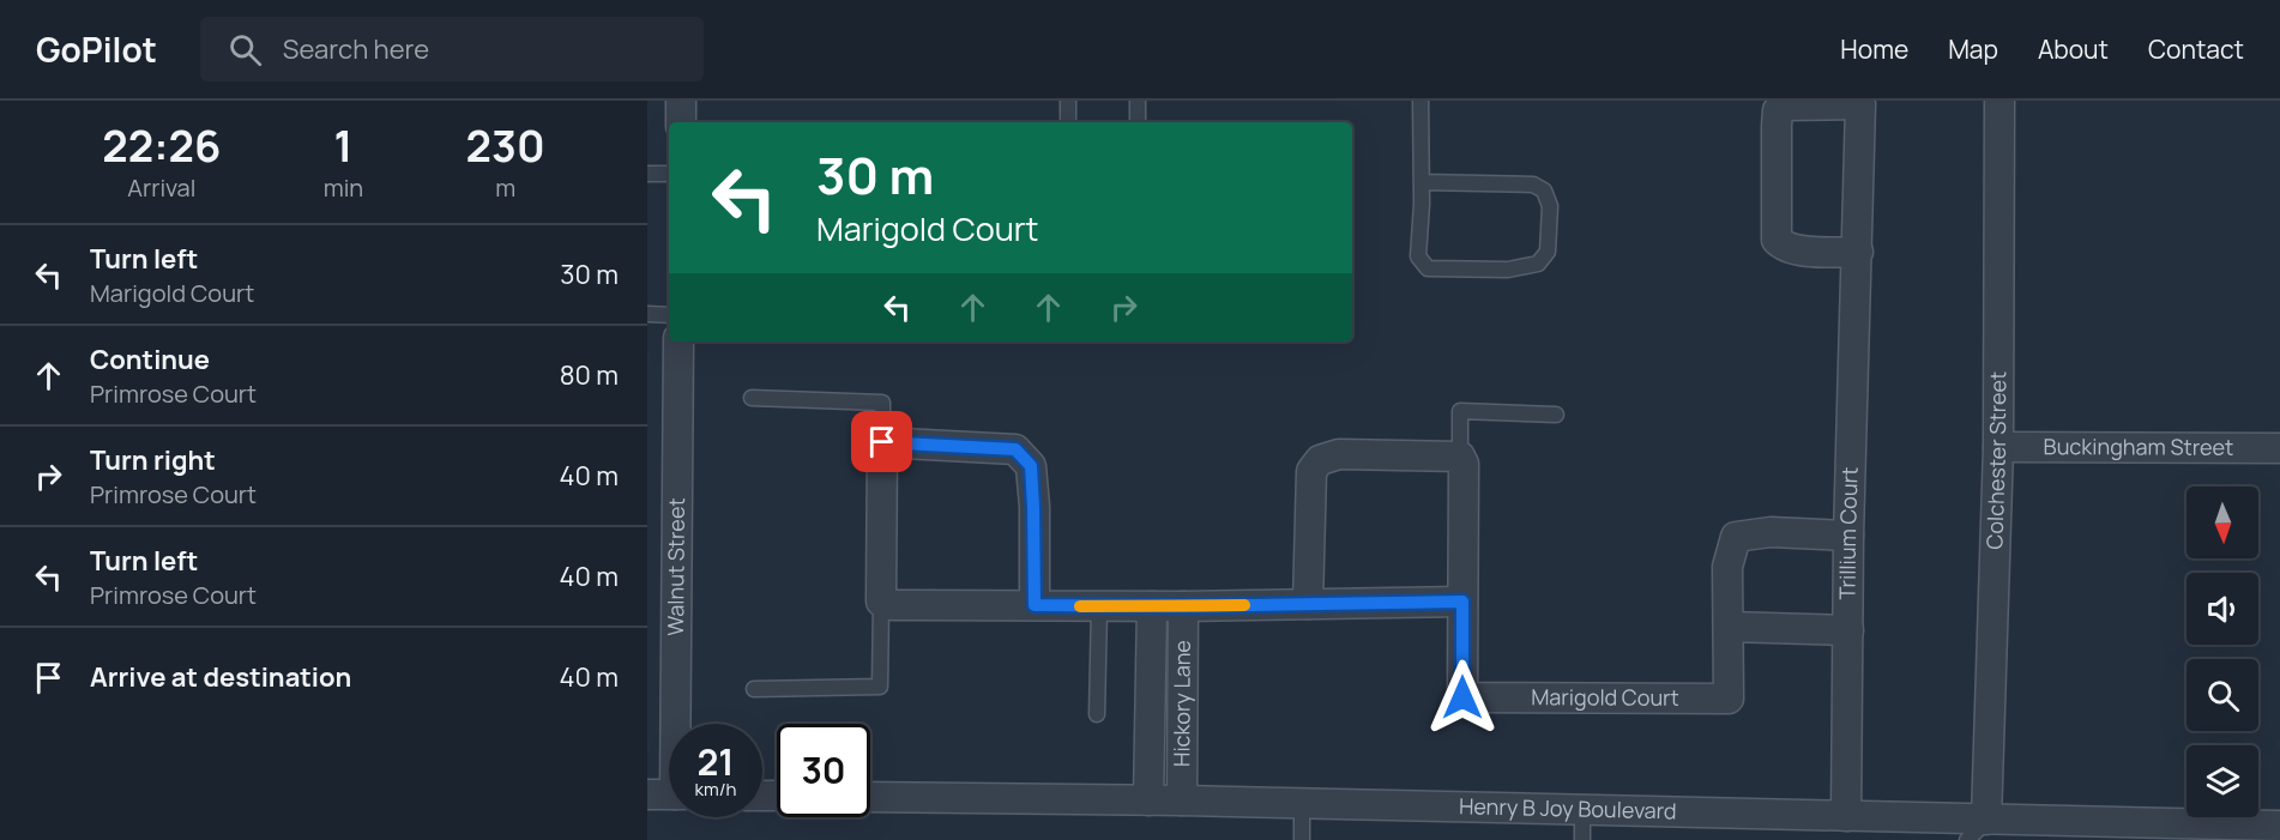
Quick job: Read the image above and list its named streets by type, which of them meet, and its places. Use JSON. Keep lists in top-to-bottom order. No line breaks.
{"streets":{"street":["Buckingham Street","Colchester Street","Trillium Court","Walnut Street","Marigold Court","Hickory Lane","Henry B Joy Boulevard"]},"crossings":[["Buckingham Street","Colchester Street"],["Colchester Street","Henry B Joy Boulevard"],["Trillium Court","Marigold Court"],["Trillium Court","Henry B Joy Boulevard"],["Hickory Lane","Henry B Joy Boulevard"]],"north":"bottom","page":{"header":"GoPilot","search":"Search here","nav":["Home","Map","About","Contact"],"eta":["22:26","Arrival","1","min","230","m"],"turn":["30 m","Marigold Court"],"list":[{"name":"Turn left","note":"Marigold Court","value":"30 m"},{"name":"Continue","note":"Primrose Court","value":"80 m"},{"name":"Turn right","note":"Primrose Court","value":"40 m"},{"name":"Turn left","note":"Primrose Court","value":"40 m"},{"name":"Arrive at destination","value":"40 m"}],"speed":"21 km/h","limit":"30"}}
